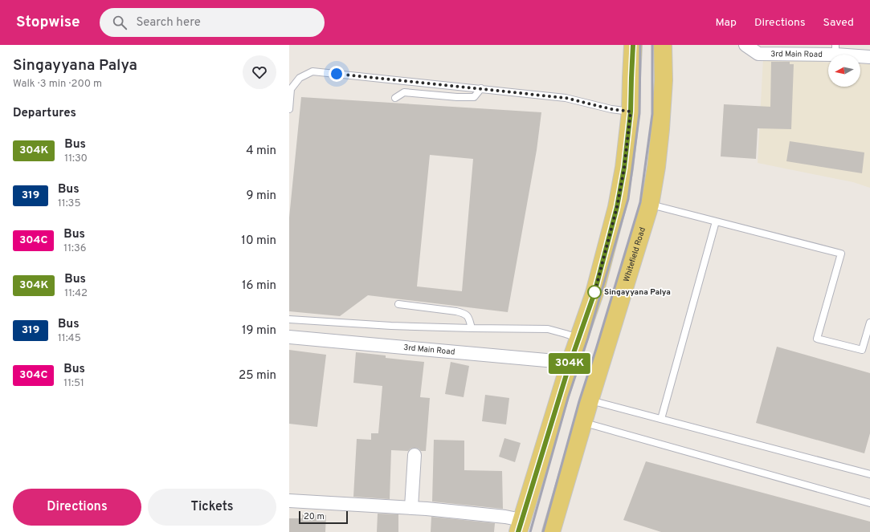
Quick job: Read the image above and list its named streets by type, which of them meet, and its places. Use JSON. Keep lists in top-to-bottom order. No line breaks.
{"streets":{"main road":["Whitefield Road"],"street":["3rd Main Road"]},"places":["Singayyana Palya"],"lines":["bus line 304K"],"scale_bar":"20 m","north":"left","page":{"header":"Stopwise","search":"Search here","nav":["Map","Directions","Saved"],"heading":[["Singayyana Palya","Walk · 3 min · 200 m"],"Departures"],"on_map":"304K","list":[{"mark":"304K","name":"Bus","note":"11:30","value":"4 min"},{"mark":"319","name":"Bus","note":"11:35","value":"9 min"},{"mark":"304C","name":"Bus","note":"11:36","value":"10 min"},{"mark":"304K","name":"Bus","note":"11:42","value":"16 min"},{"mark":"319","name":"Bus","note":"11:45","value":"19 min"},{"mark":"304C","name":"Bus","note":"11:51","value":"25 min"}],"buttons":["Directions","Tickets"],"scale":"20 m"}}
